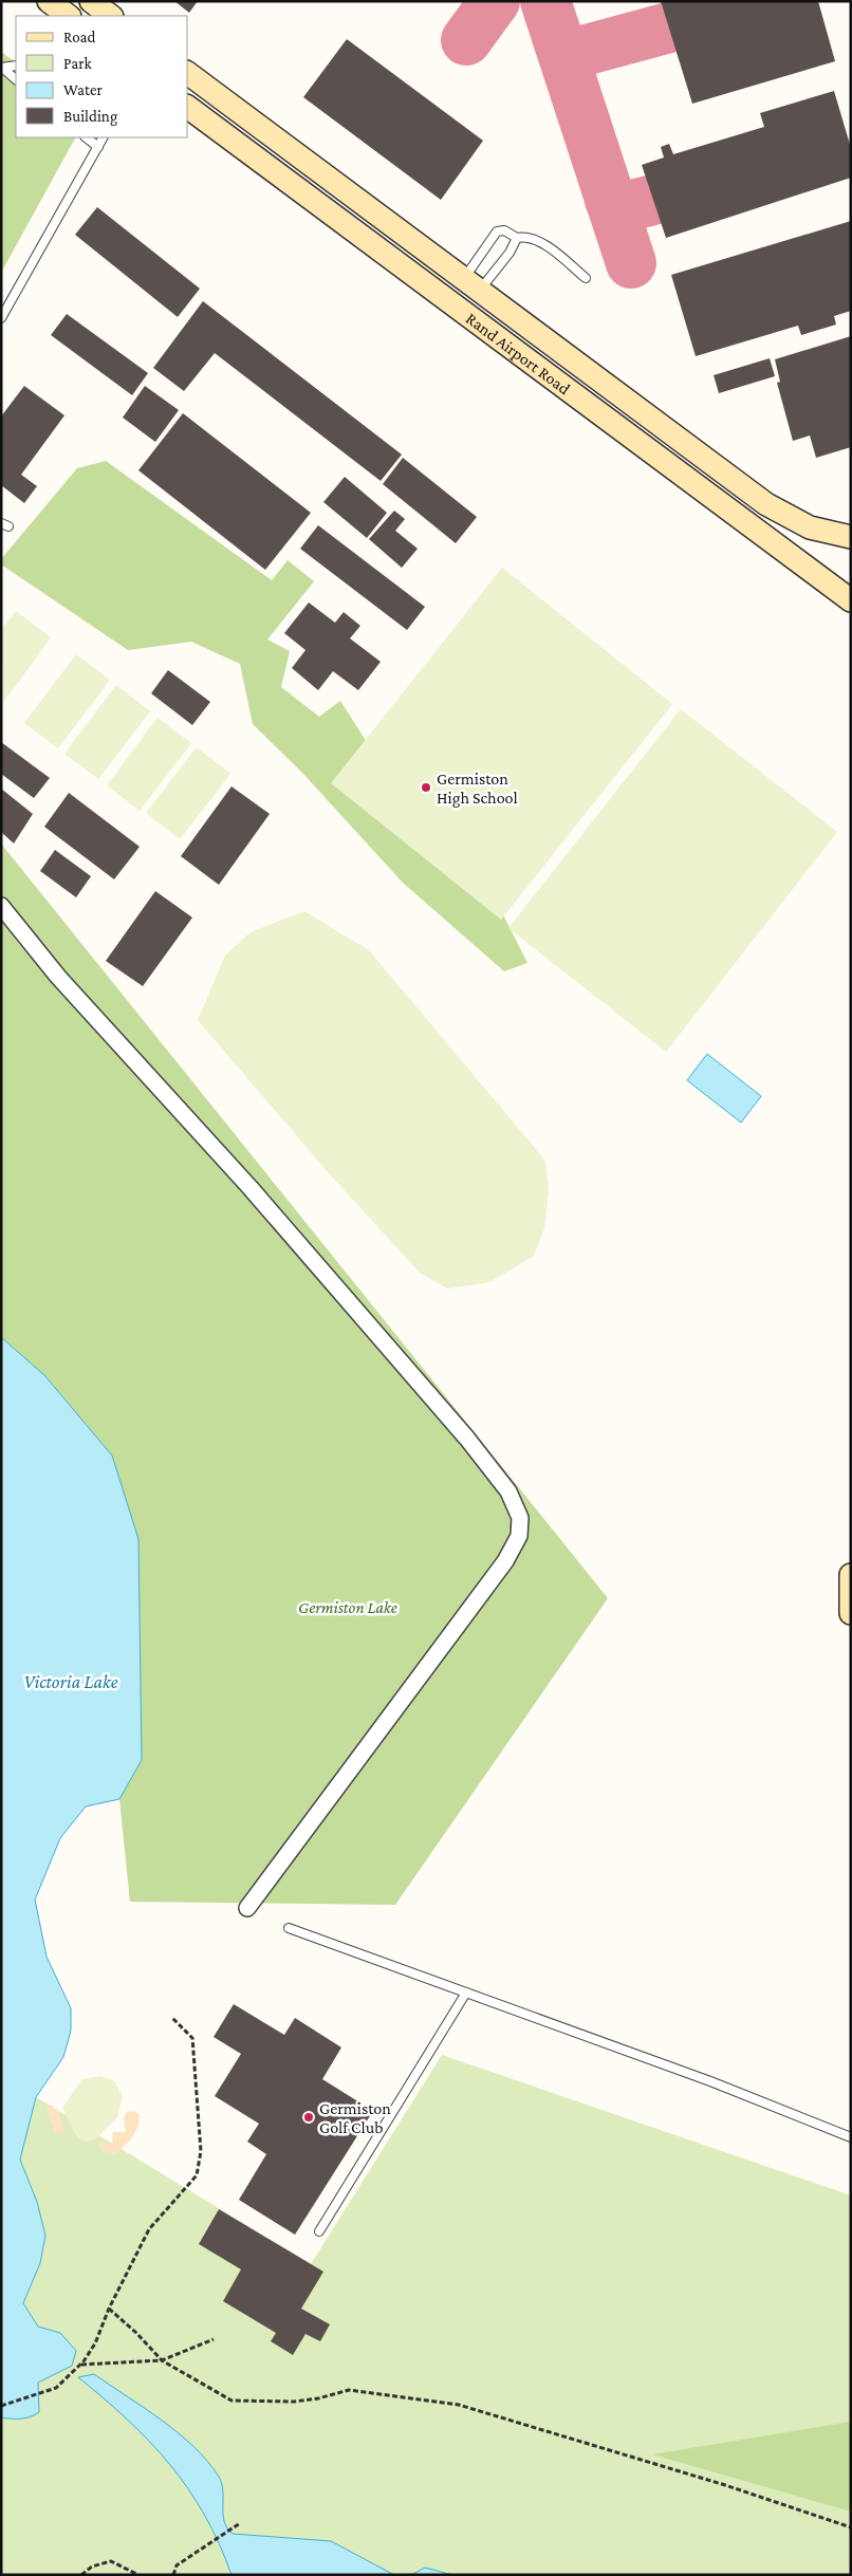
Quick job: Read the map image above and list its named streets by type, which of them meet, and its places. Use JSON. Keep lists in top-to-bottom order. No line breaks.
{"streets":{"street":["Rand Airport Road"]},"water":["Victoria Lake"],"parks":["Germiston Lake"],"places":["Germiston High School","Germiston Golf Club"],"legend":["Road","Park","Water","Building"]}
